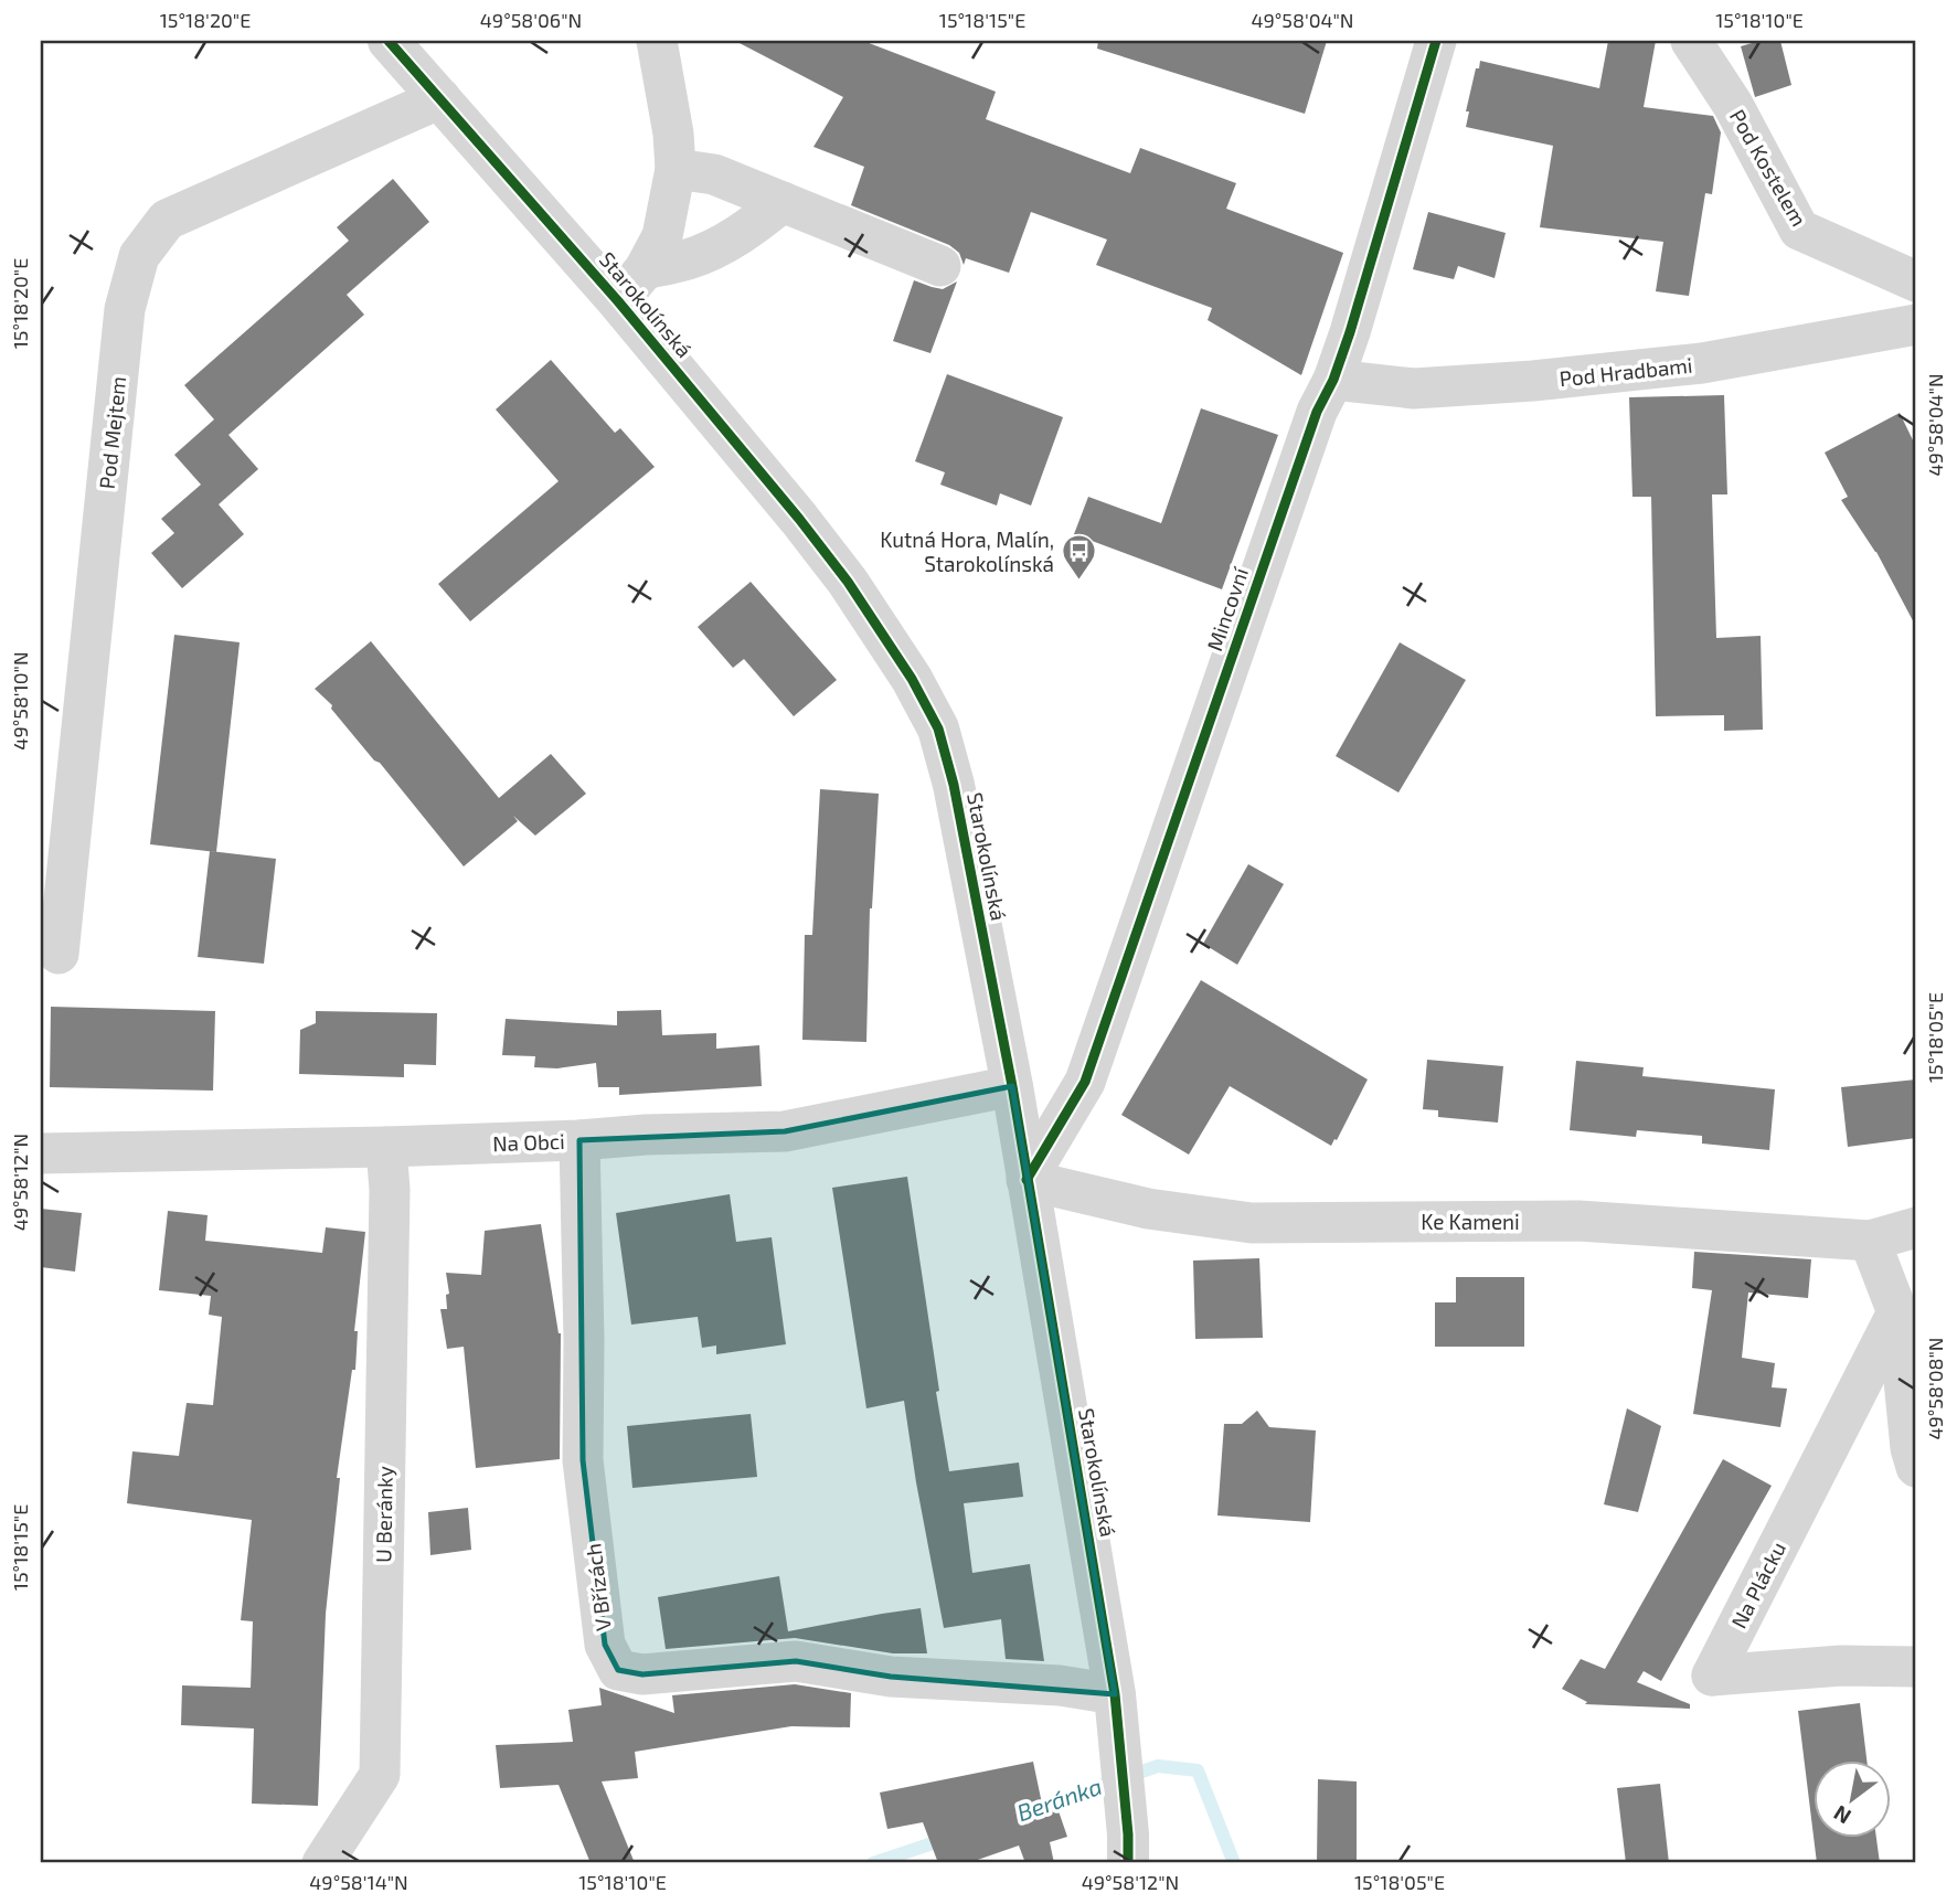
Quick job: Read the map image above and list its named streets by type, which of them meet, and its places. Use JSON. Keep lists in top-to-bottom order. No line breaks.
{"streets":{"street":["Pod Kostelem","Starokolínská","Pod Hradbami","Pod Mejtem","Mincovní","Na Obci","Ke Kameni","U Beránky","Na Plácku","V Břízách"]},"crossings":[["Starokolínská","Pod Mejtem"],["Starokolínská","Mincovní"],["Starokolínská","Na Obci"],["Starokolínská","Ke Kameni"],["Starokolínská","V Břízách"],["Pod Hradbami","Mincovní"],["Mincovní","Ke Kameni"],["Na Obci","U Beránky"],["Na Obci","V Břízách"]],"water":["Beránka"],"places":{"bus stop":["Kutná Hora, Malín, Starokolínská"]},"north":"bottom left","coordinates":["15°18'20\"E","49°58'06\"N","15°18'15\"E","49°58'04\"N","15°18'10\"E","49°58'10\"N","15°18'05\"E","49°58'12\"N","49°58'08\"N","49°58'14\"N"]}
